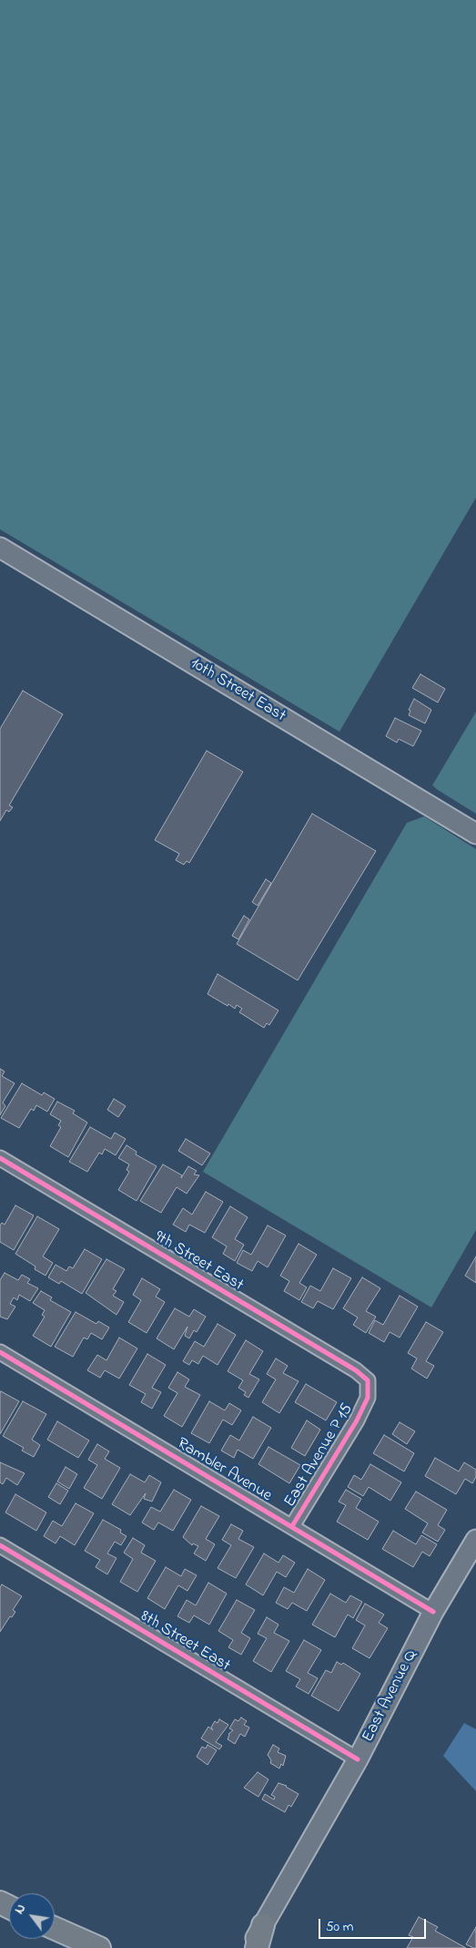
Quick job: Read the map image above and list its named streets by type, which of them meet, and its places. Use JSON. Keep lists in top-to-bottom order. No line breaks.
{"streets":{"main road":["10th Street East","East Avenue Q"],"street":["9th Street East","East Avenue P 15","Rambler Avenue","8th Street East"]},"crossings":[["9th Street East","East Avenue P 15"],["East Avenue P 15","Rambler Avenue"],["Rambler Avenue","East Avenue Q"],["8th Street East","East Avenue Q"]],"scale_bar":"50 m","north":"top left"}
